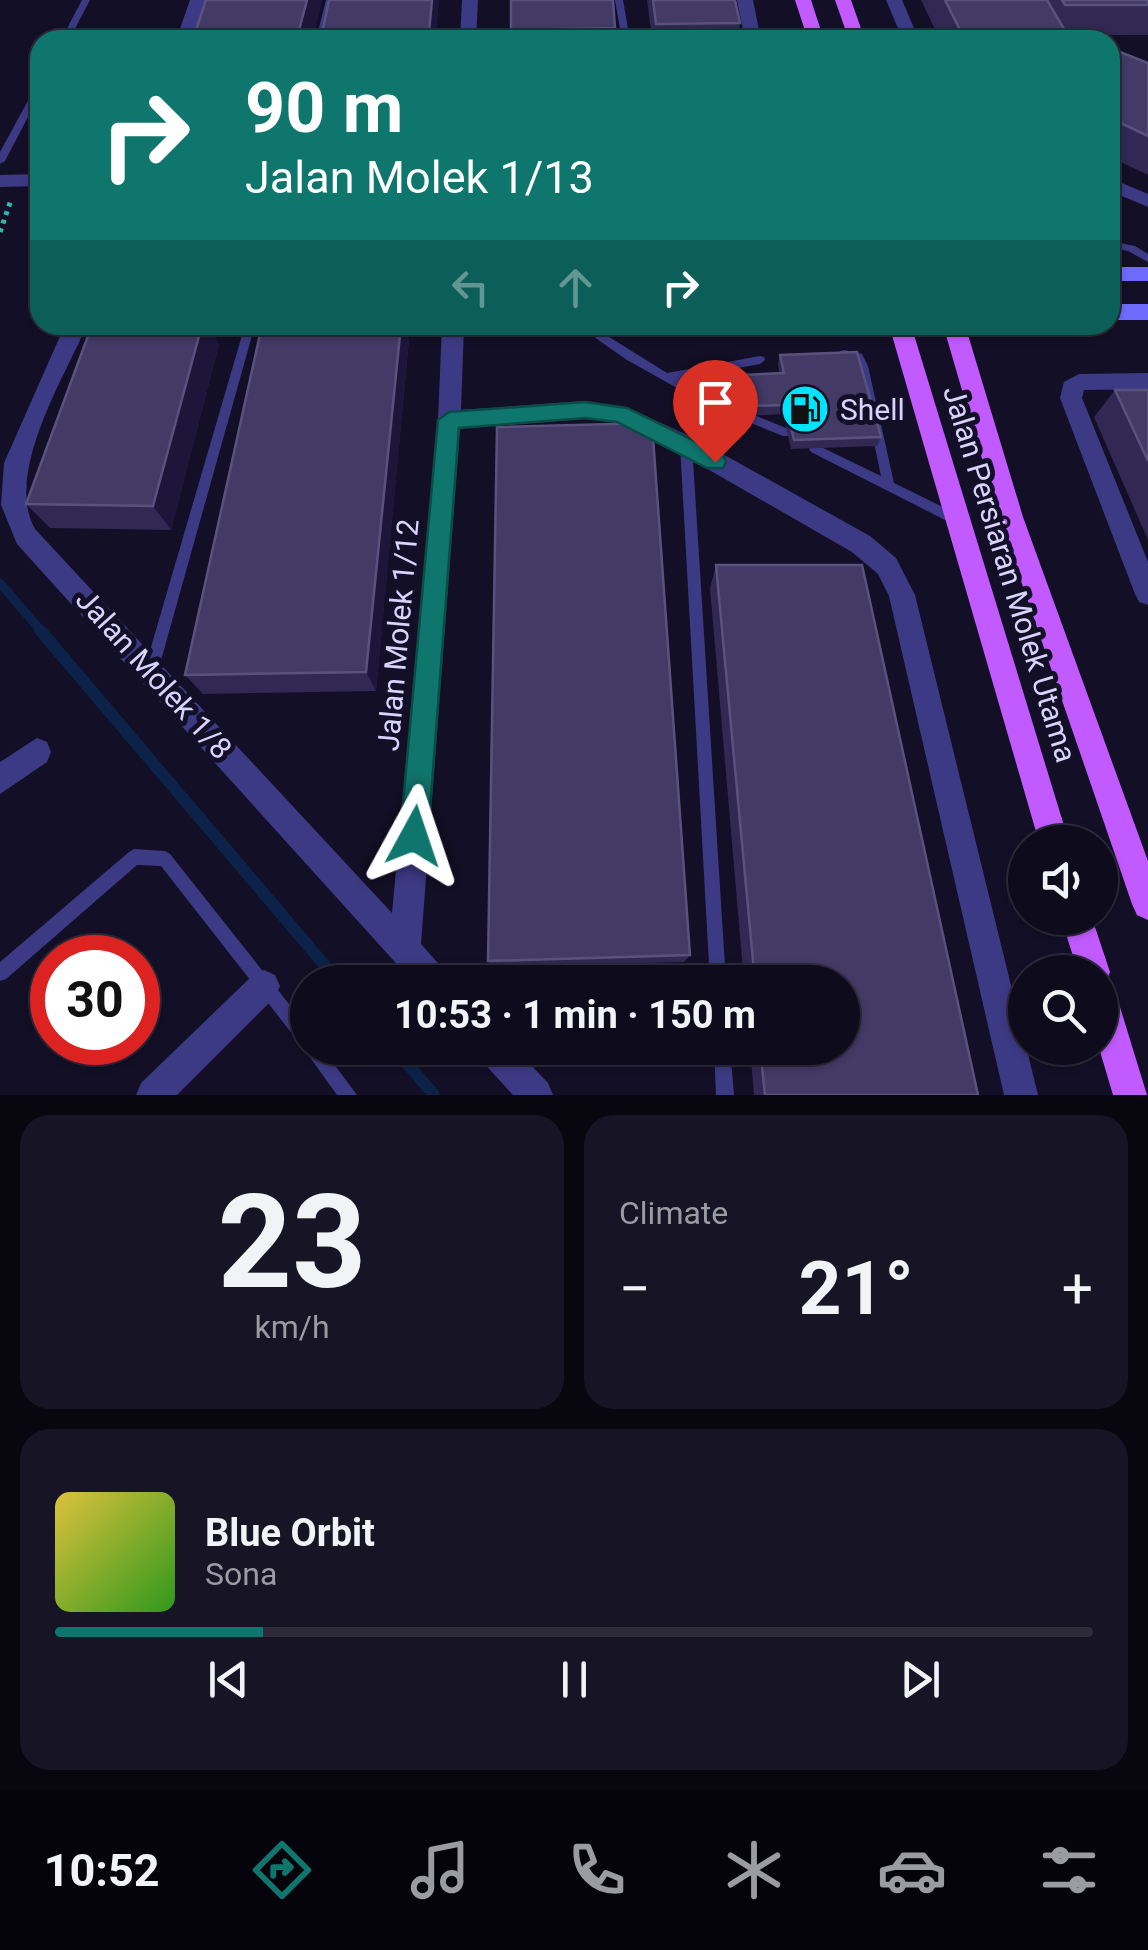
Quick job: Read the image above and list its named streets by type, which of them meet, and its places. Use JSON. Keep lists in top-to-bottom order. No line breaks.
{"streets":{"main road":["Jalan Persiaran Molek Utama"],"street":["Jalan Molek 1/12","Jalan Molek 1/8"]},"crossings":[["Jalan Molek 1/12","Jalan Molek 1/8"]],"places":{"fuel station":["Shell"]},"page":{"turn":["90 m","Jalan Molek 1/13"],"limit":"30","trip":"10:53 · 1 min · 150 m","tile":[["23","km/h"],"Climate"],"heat":["−","21°","+"],"song":["Blue Orbit","Sona"],"tabs":"10:52"}}
